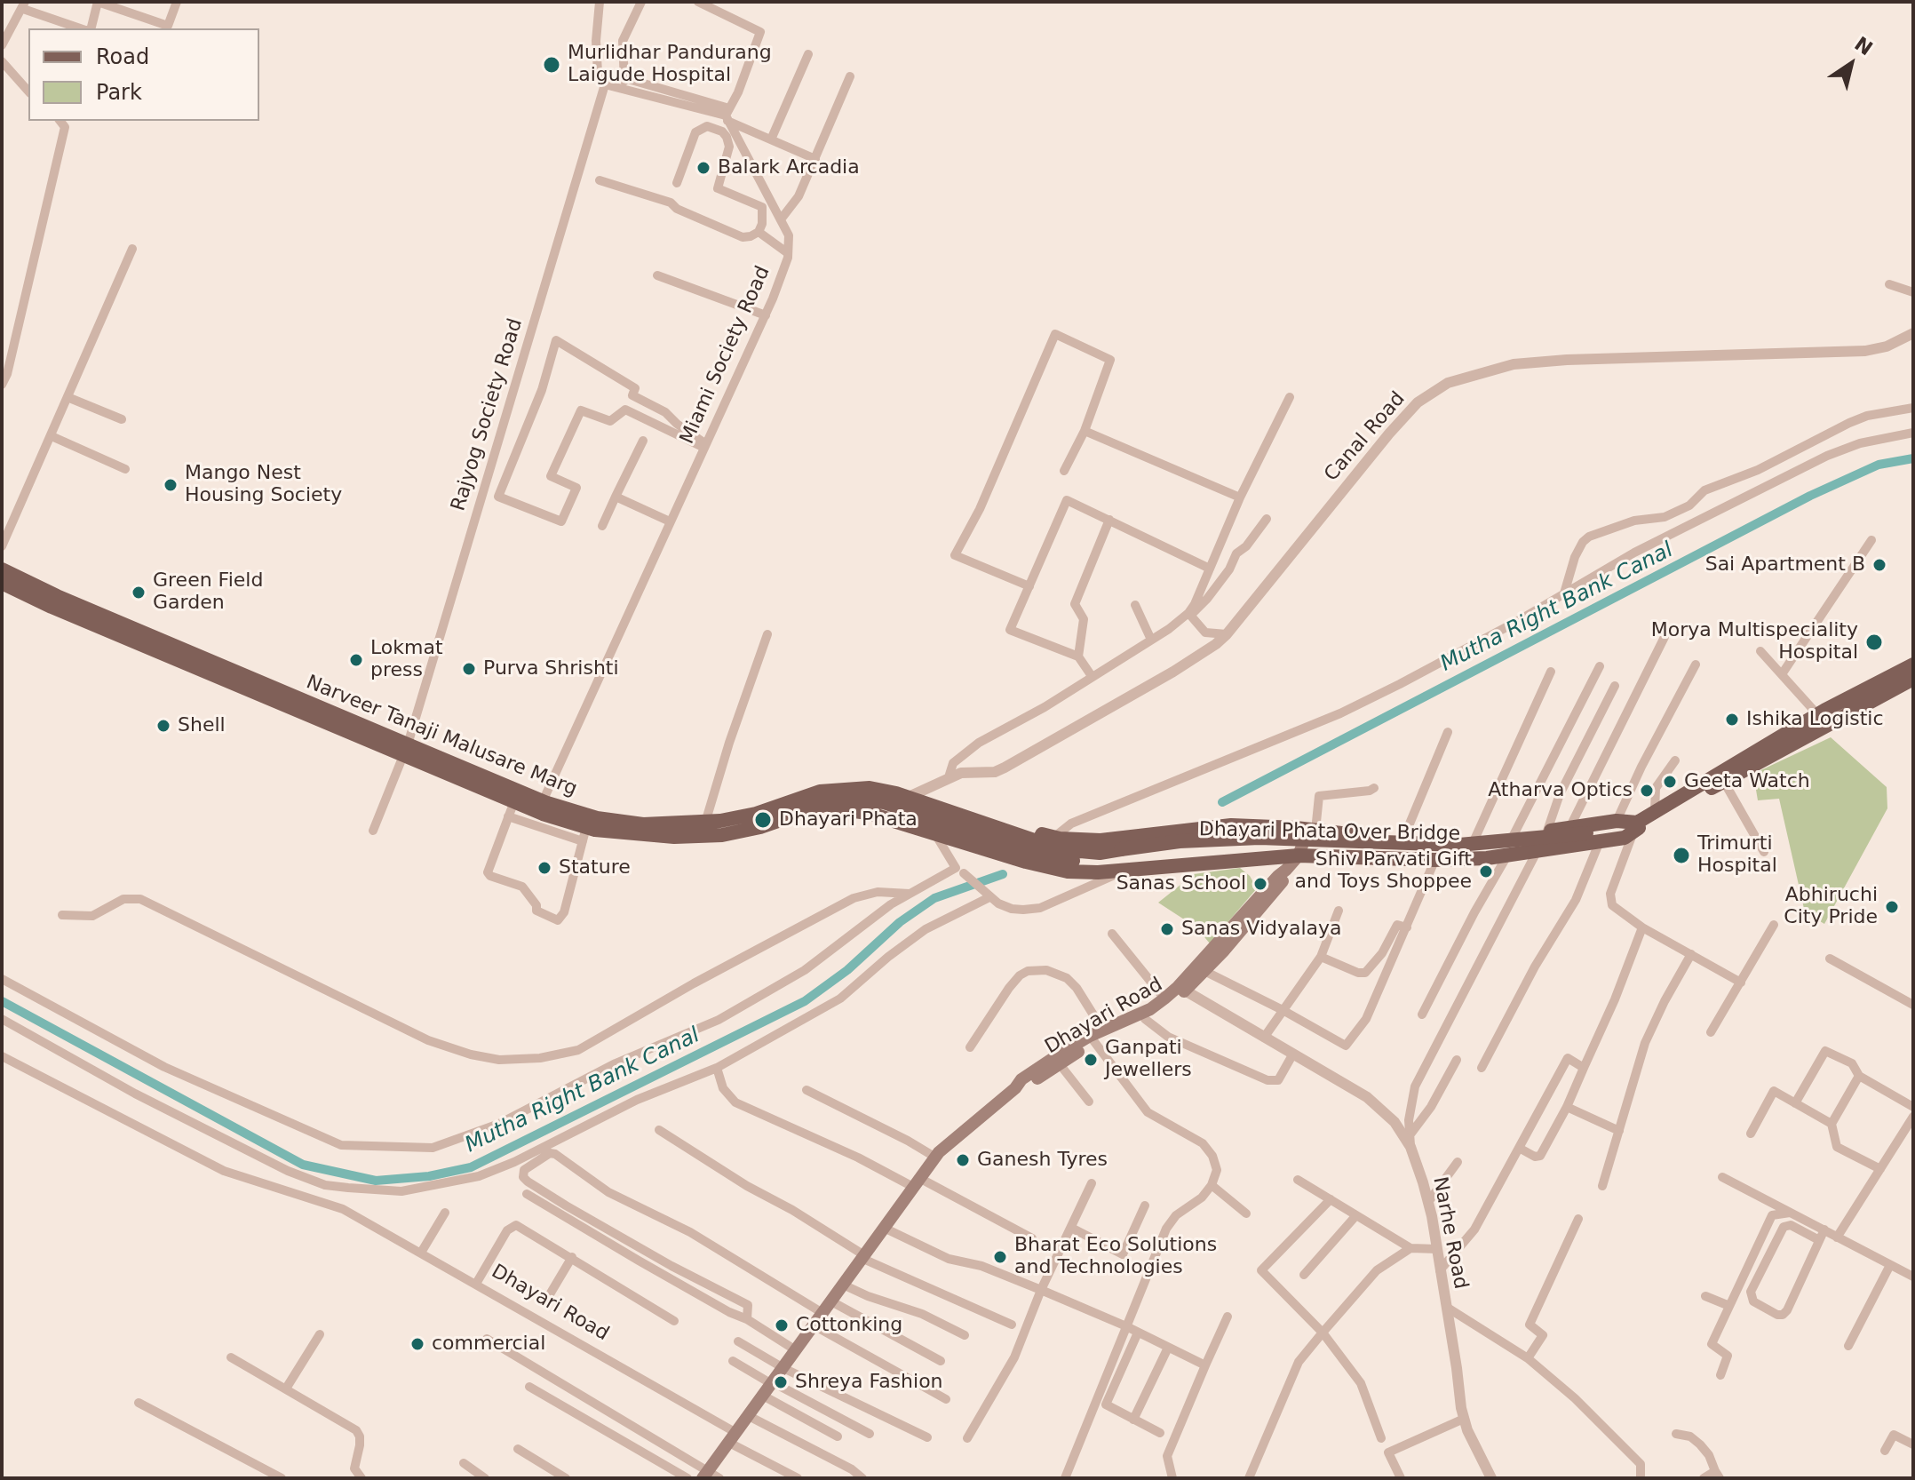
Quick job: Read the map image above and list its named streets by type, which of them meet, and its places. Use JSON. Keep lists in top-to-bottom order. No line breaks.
{"streets":{"main road":["Narveer Tanaji Malusare Marg","Dhayari Phata Over Bridge","Dhayari Road"],"street":["Miami Society Road","Rajyog Society Road","Canal Road","Narhe Road"]},"crossings":[["Miami Society Road","Narveer Tanaji Malusare Marg"],["Rajyog Society Road","Narveer Tanaji Malusare Marg"],["Canal Road","Narveer Tanaji Malusare Marg"],["Narveer Tanaji Malusare Marg","Dhayari Phata Over Bridge"],["Dhayari Road","Narhe Road"]],"water":["Mutha Right Bank Canal"],"places":["Murlidhar Pandurang Laigude Hospital","Balark Arcadia","Mango Nest Housing Society","Sai Apartment B","Green Field Garden","Morya Multispeciality Hospital","Lokmat press","Purva Shrishti","Ishika Logistic","Shell","Geeta Watch","Atharva Optics","Dhayari Phata","Trimurti Hospital","Stature","Shiv Parvati Gift and Toys Shoppee","Sanas School","Abhiruchi City Pride","Sanas Vidyalaya","Ganpati Jewellers","Ganesh Tyres","Bharat Eco Solutions and Technologies","Cottonking","commercial","Shreya Fashion"],"legend":["Road","Park"],"north":"top right"}
